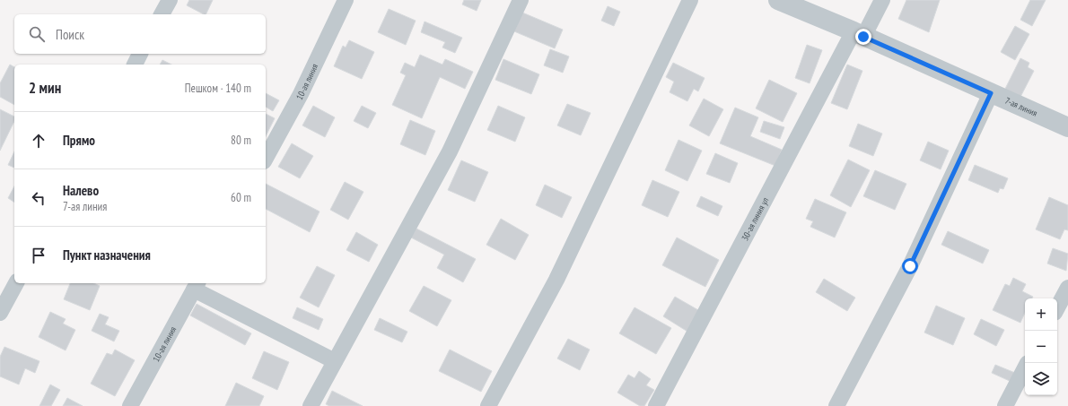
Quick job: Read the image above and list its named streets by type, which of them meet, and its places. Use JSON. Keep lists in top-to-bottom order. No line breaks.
{"streets":{"street":["10-ая линия","7-ая линия","30-ая линия ул"]},"crossings":[["7-ая линия","30-ая линия ул"]],"page":{"search":"Поиск","heading":["2 мин","Пешком · 140 m"],"list":[["Прямо","80 m"],["Налево","7-ая линия","60 m"],"Пункт назначения"],"map_buttons":["+","−"]}}
